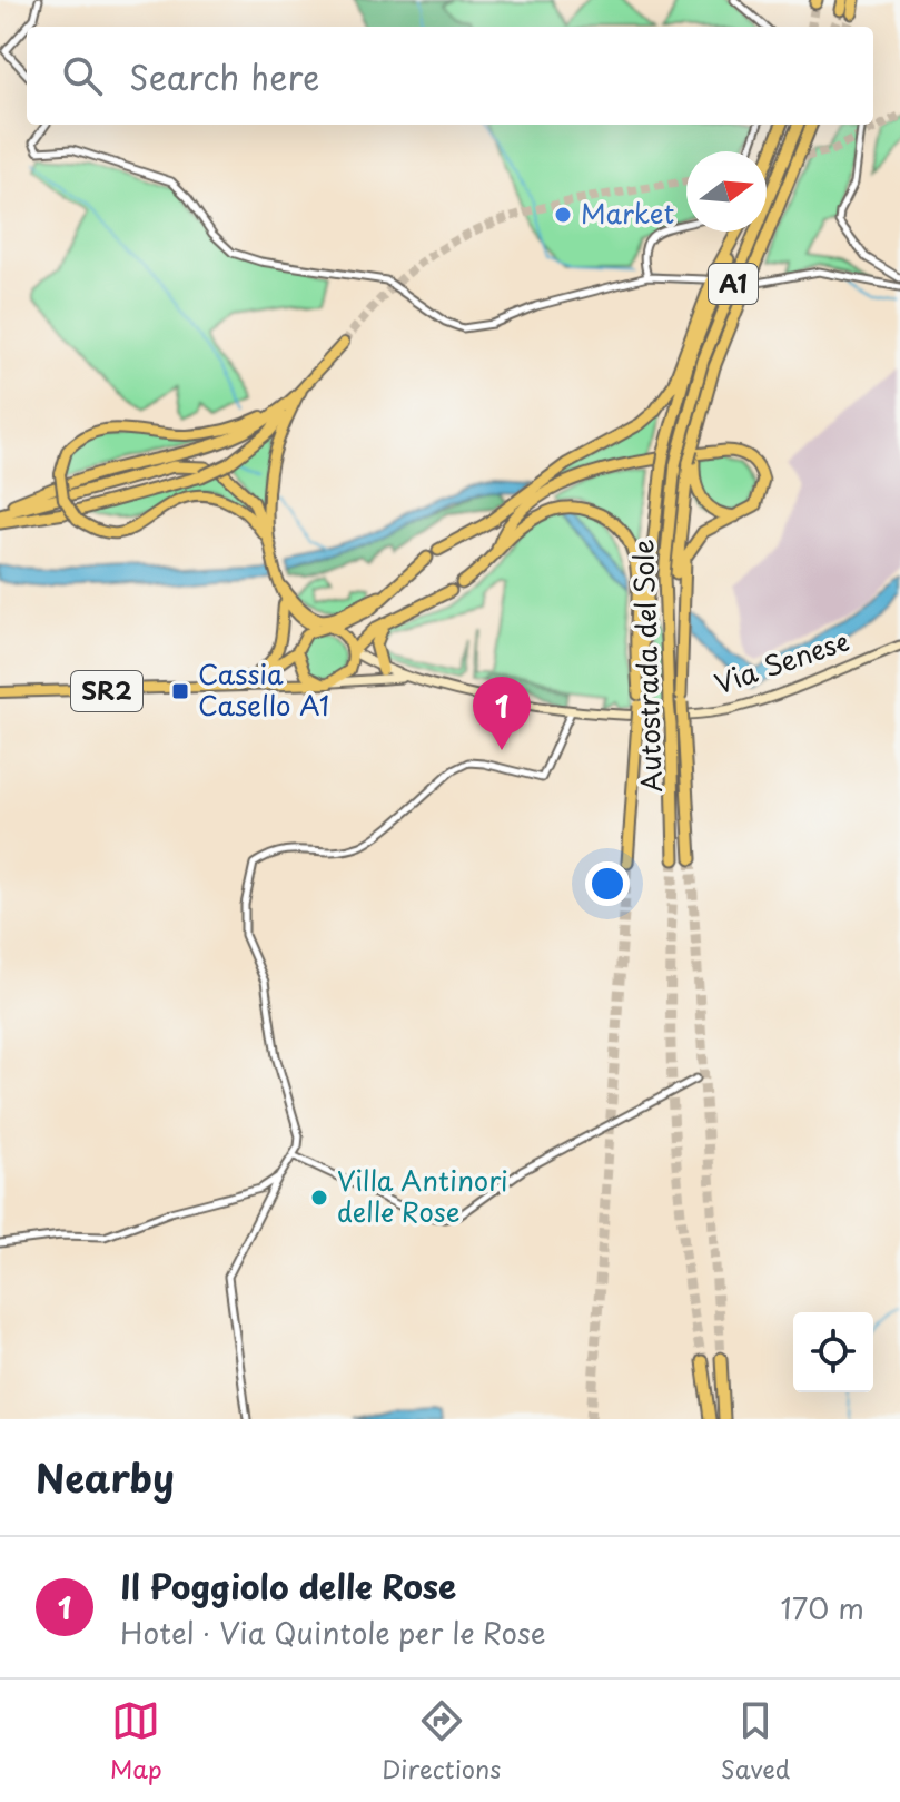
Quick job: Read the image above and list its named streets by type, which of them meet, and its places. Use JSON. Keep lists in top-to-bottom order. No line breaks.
{"streets":{"highway":["A1","Autostrada del Sole"],"main road":["Via Senese","SR2"]},"crossings":[["Via Senese","SR2"]],"places":{"other":["Market","Villa Antinori delle Rose"],"transit":["Cassia Casello A1"]},"north":"right","page":{"search":"Search here","pins":"1","heading":"Nearby","list":[{"mark":"1","name":"Il Poggiolo delle Rose","note":"Hotel · Via Quintole per le Rose","value":"170 m"}],"nav":["Map","Directions","Saved"]}}
